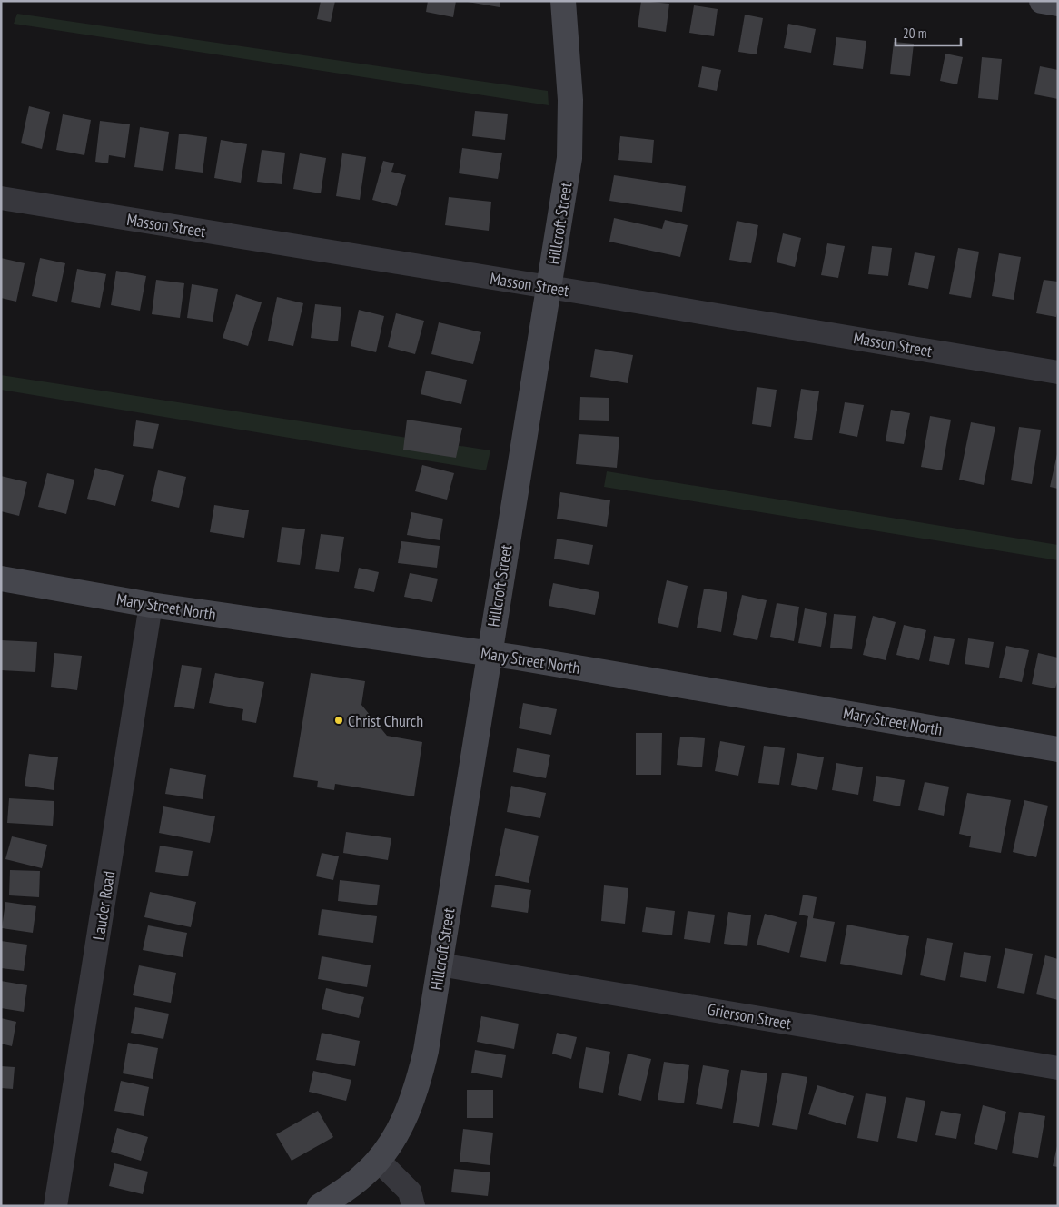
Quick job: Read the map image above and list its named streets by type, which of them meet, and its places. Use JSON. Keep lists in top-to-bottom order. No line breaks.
{"streets":{"street":["Hillcroft Street","Masson Street","Mary Street North","Lauder Road","Grierson Street"]},"crossings":[["Hillcroft Street","Masson Street"],["Hillcroft Street","Mary Street North"],["Hillcroft Street","Grierson Street"],["Mary Street North","Lauder Road"]],"places":["Christ Church"],"scale_bar":"20 m"}
